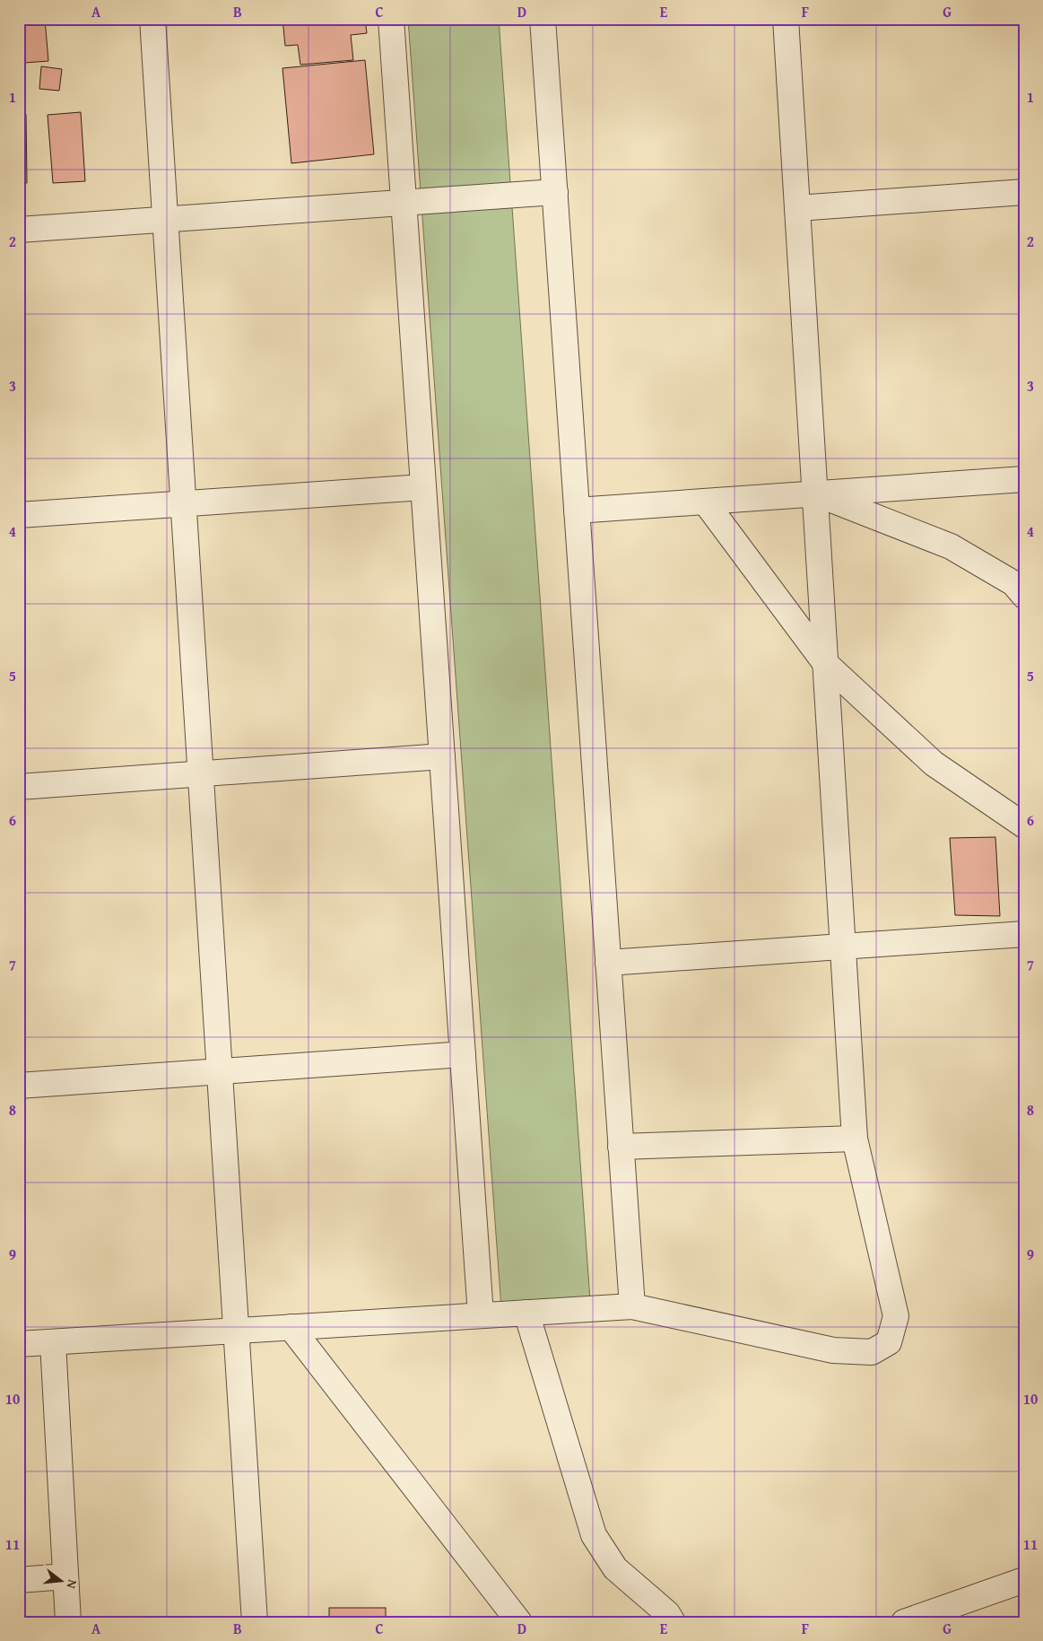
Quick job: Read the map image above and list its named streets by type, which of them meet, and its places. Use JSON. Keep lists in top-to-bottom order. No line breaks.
{"north":"right","grid":{"columns":["A","B","C","D","E","F","G"],"rows":["1","2","3","4","5","6","7","8","9","10","11"]}}
